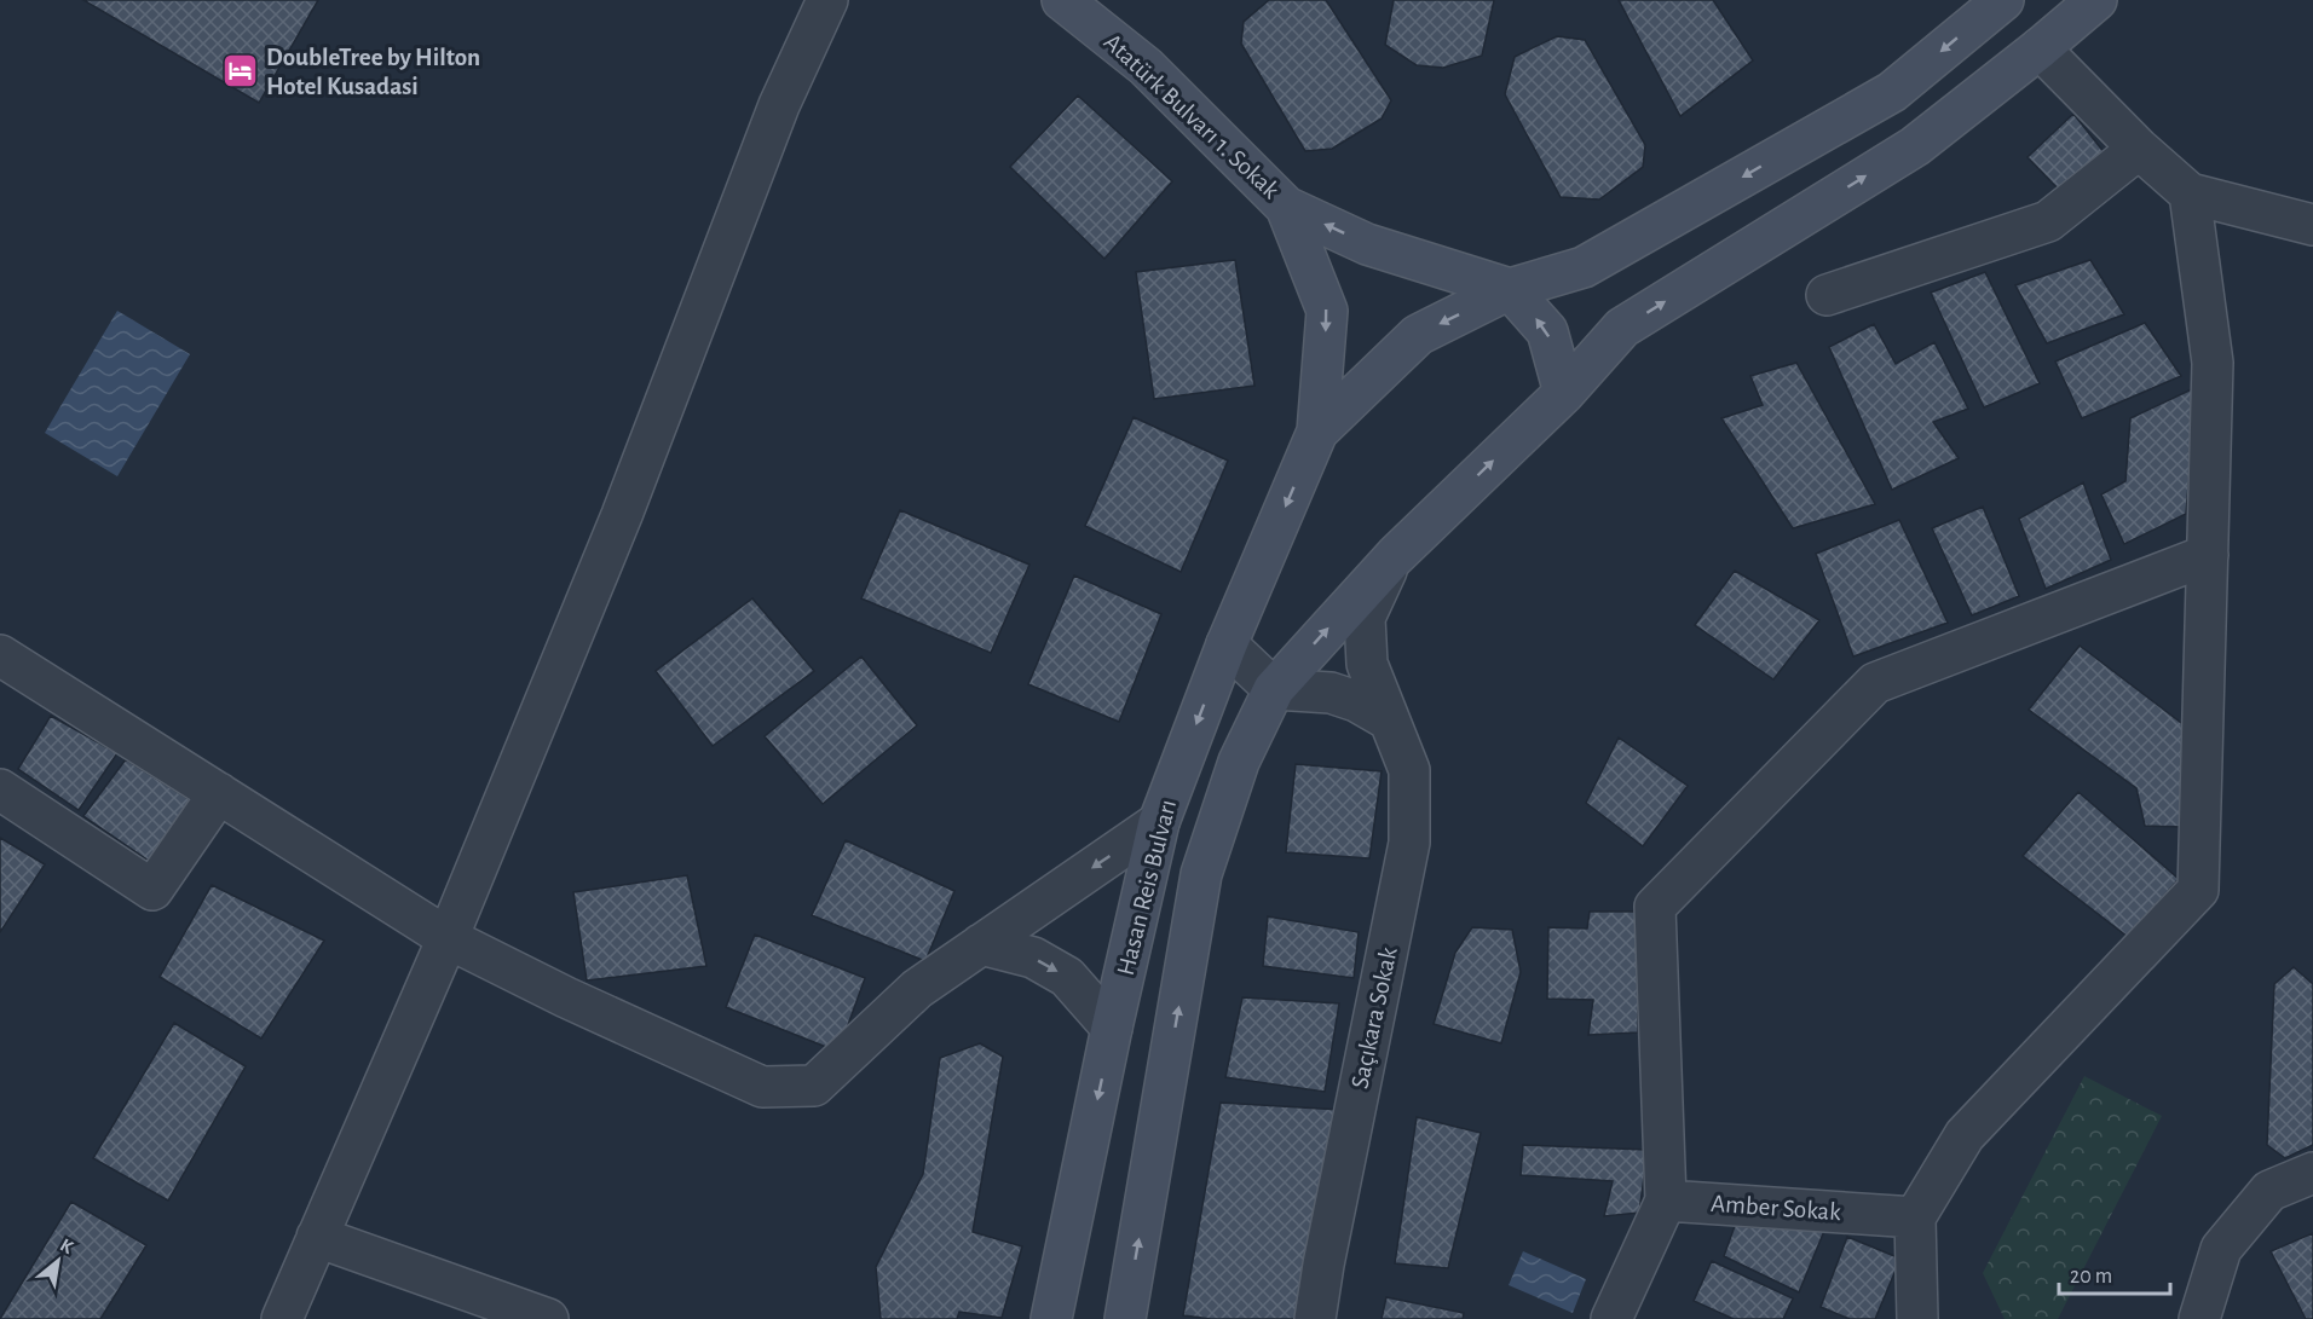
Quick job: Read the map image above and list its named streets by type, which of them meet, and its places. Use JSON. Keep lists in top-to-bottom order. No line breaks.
{"streets":{"main road":["Atatürk Bulvarı 1. Sokak","Hasan Reis Bulvarı"],"street":["Saçıkara Sokak","Amber Sokak"]},"crossings":[["Hasan Reis Bulvarı","Saçıkara Sokak"]],"places":{"hotel":["DoubleTree by Hilton Hotel Kusadasi"]},"scale_bar":"20 m","north":"top right"}
